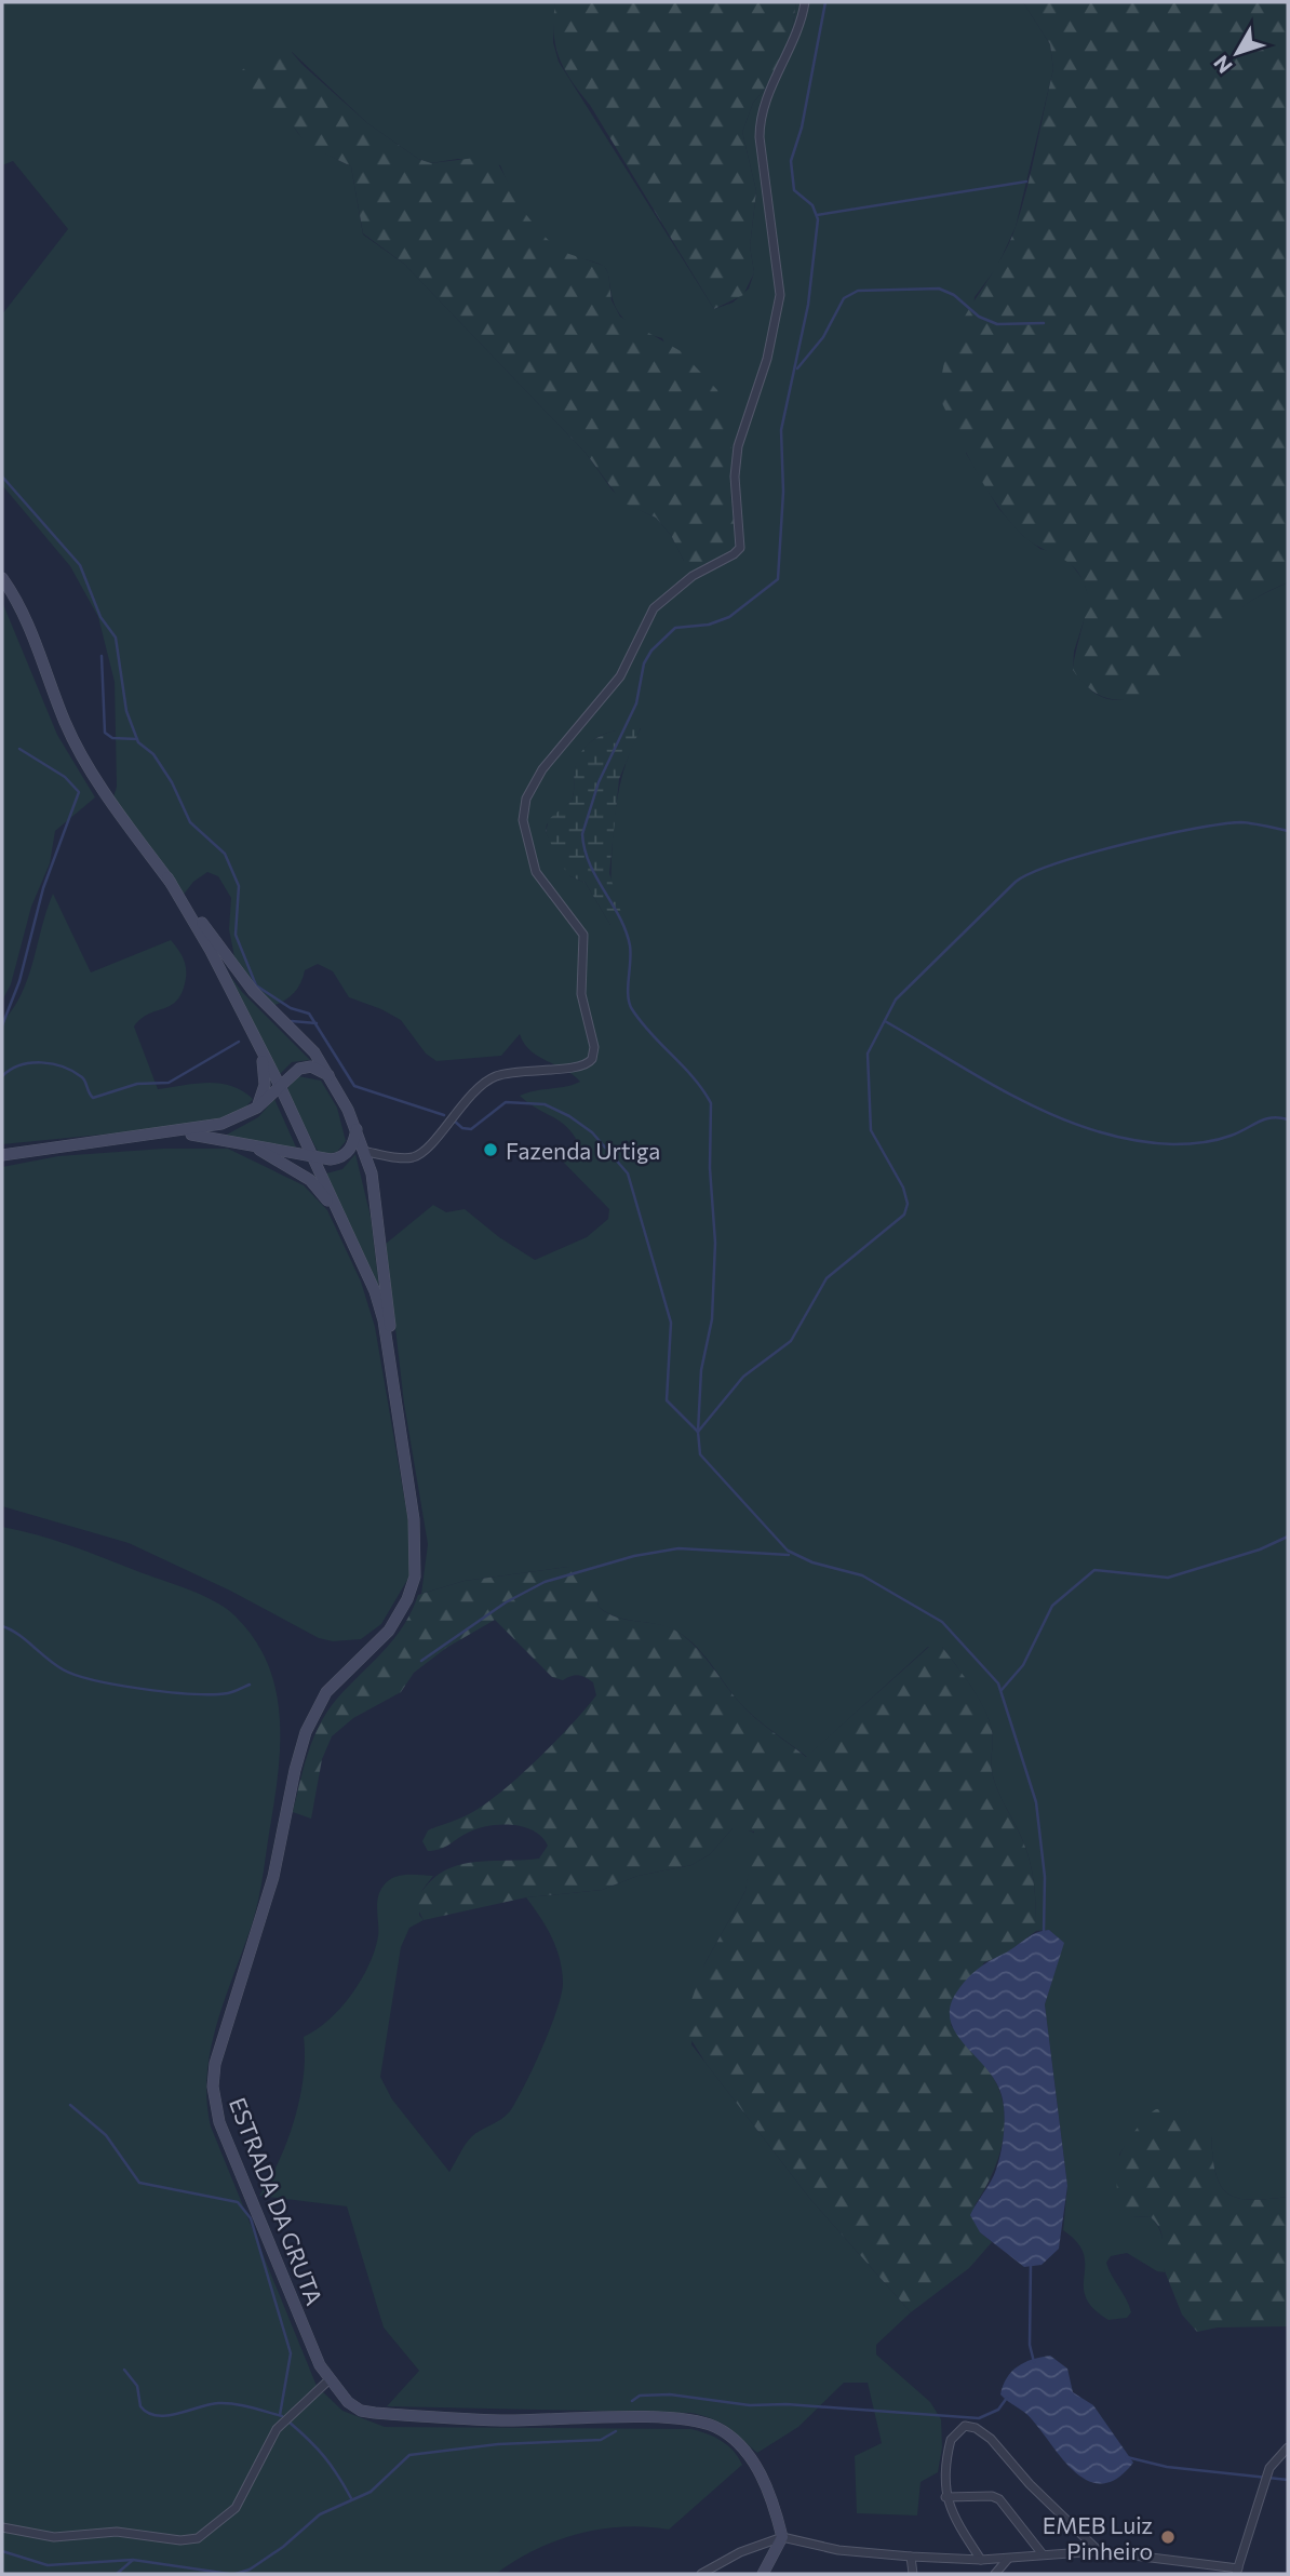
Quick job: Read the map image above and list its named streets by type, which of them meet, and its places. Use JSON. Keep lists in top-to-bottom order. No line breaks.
{"streets":{"main road":["ESTRADA DA GRUTA"]},"places":["Fazenda Urtiga","EMEB Luiz Pinheiro"],"north":"bottom left"}
